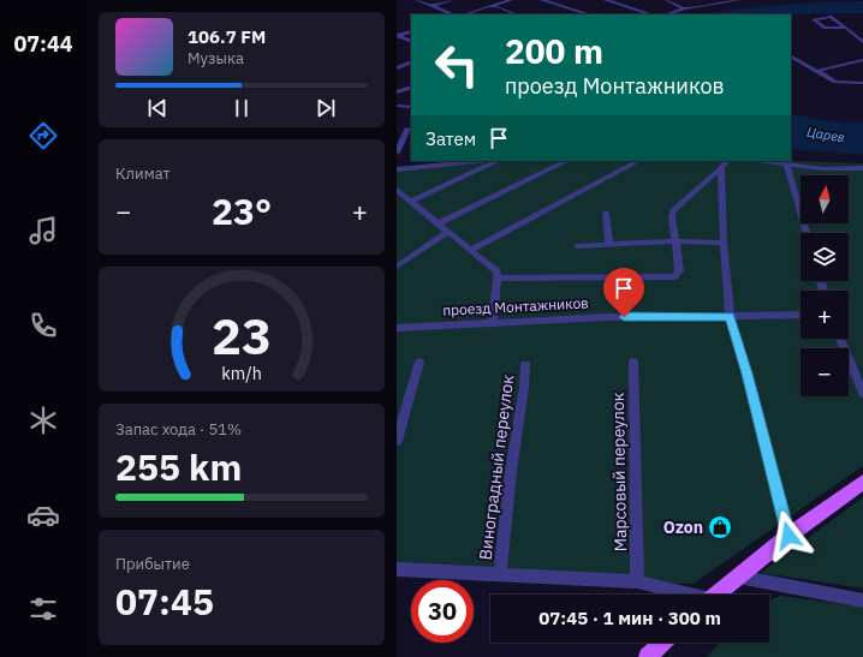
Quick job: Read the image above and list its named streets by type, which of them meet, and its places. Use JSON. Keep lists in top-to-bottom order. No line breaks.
{"streets":{"street":["проезд Монтажников","Виноградный переулок","Марсовый переулок"]},"water":["Царев"],"places":{"shop":["Ozon"]},"north":"top","page":{"tabs":"07:44","turn":["200 m","проезд Монтажников"],"song":["106.7 FM","Музыка"],"then":"Затем","tile":["Климат",["Запас хода · 51%","255 km"],["Прибытие","07:45"]],"map_buttons":["+","−"],"heat":["−","23°","+"],"limit":"30","trip":"07:45 · 1 мин · 300 m","gauge":["23","km/h"]}}
